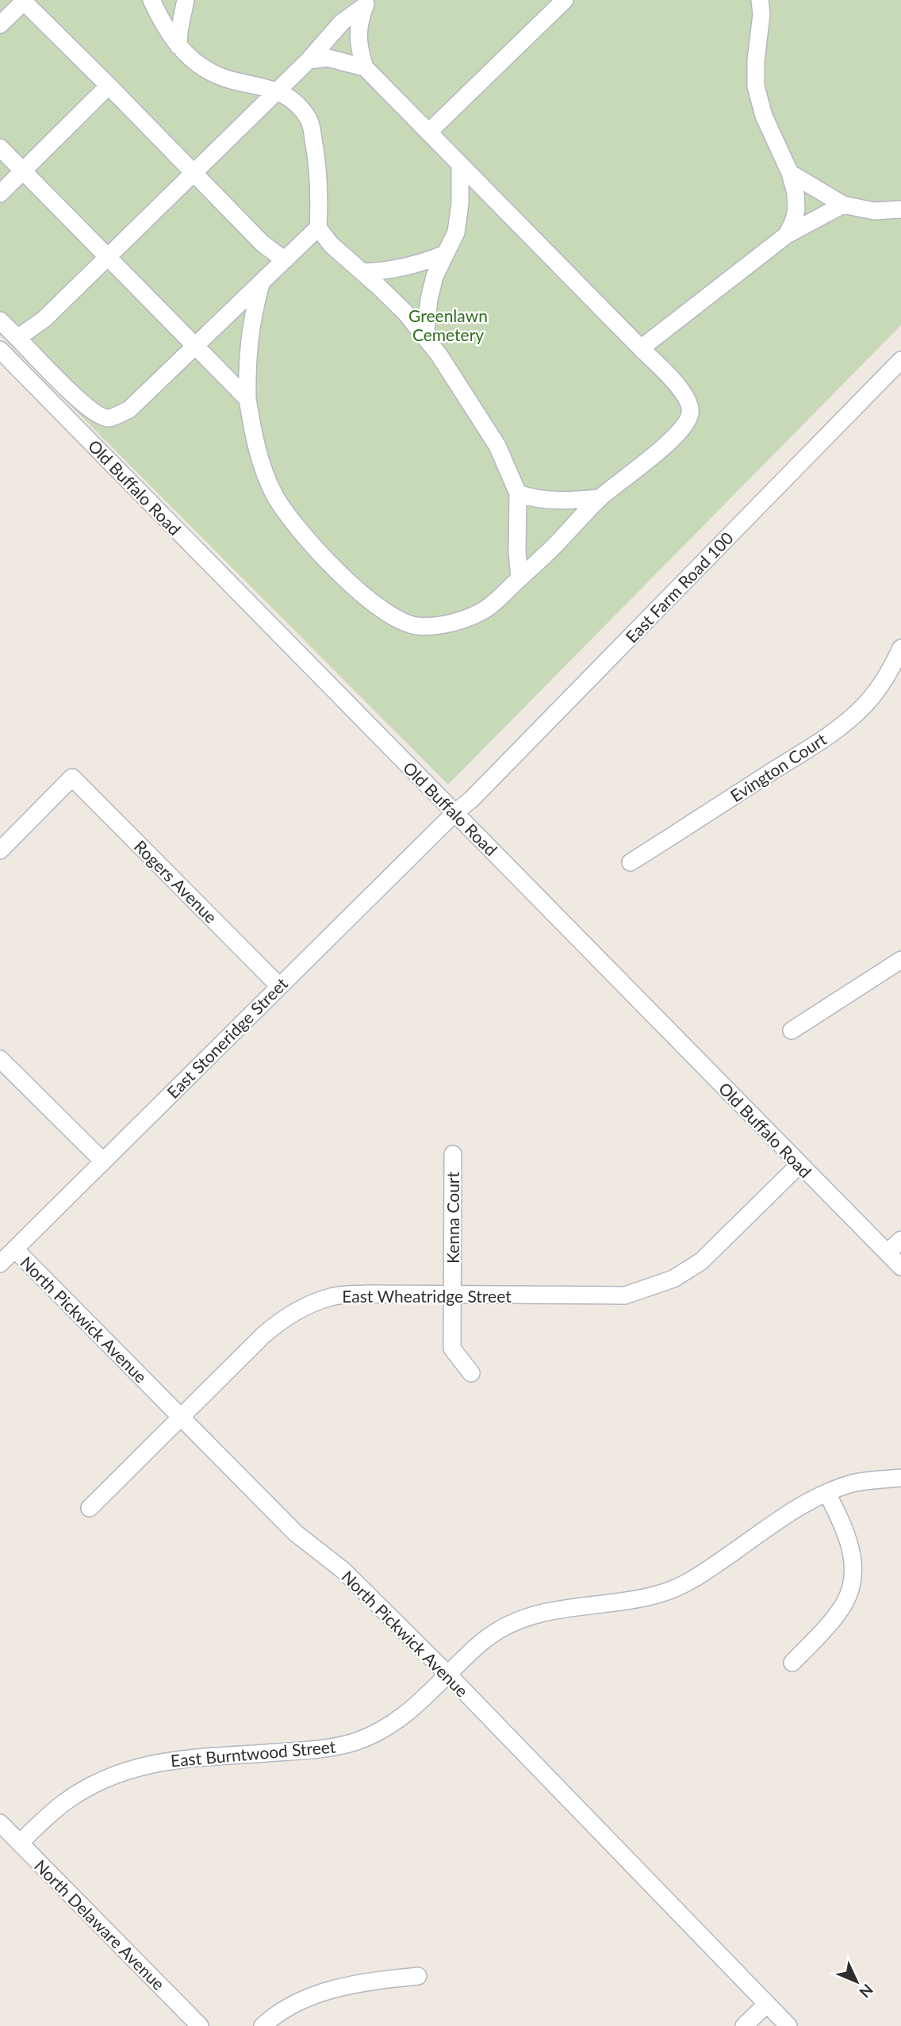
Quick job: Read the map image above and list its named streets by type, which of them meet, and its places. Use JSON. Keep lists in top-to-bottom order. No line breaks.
{"streets":{"street":["Old Buffalo Road","East Farm Road 100","Evington Court","Rogers Avenue","East Stoneridge Street","Kenna Court","East Wheatridge Street","North Pickwick Avenue","East Burntwood Street","North Delaware Avenue"]},"crossings":[["Old Buffalo Road","East Farm Road 100"],["Old Buffalo Road","East Stoneridge Street"],["Old Buffalo Road","East Wheatridge Street"],["East Farm Road 100","East Stoneridge Street"],["Rogers Avenue","East Stoneridge Street"],["East Stoneridge Street","North Pickwick Avenue"],["Kenna Court","East Wheatridge Street"],["East Wheatridge Street","North Pickwick Avenue"],["North Pickwick Avenue","East Burntwood Street"],["East Burntwood Street","North Delaware Avenue"]],"parks":["Greenlawn Cemetery"],"north":"bottom right"}
